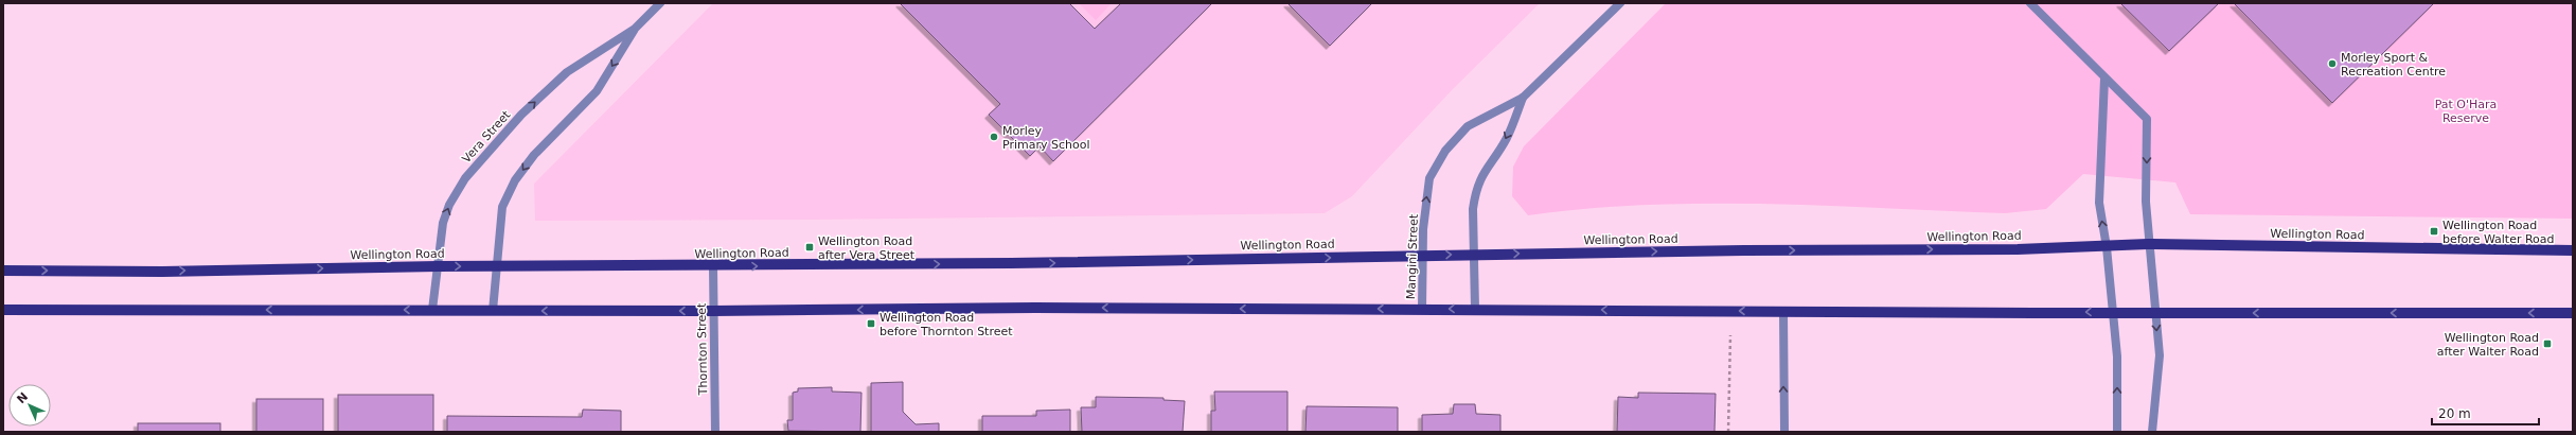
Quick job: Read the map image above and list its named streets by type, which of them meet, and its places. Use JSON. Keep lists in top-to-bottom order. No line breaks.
{"streets":{"main road":["Wellington Road"],"street":["Vera Street","Mangini Street","Thornton Street"]},"crossings":[["Vera Street","Wellington Road"],["Wellington Road","Mangini Street"],["Wellington Road","Thornton Street"]],"parks":["Pat O'Hara Reserve"],"places":{"other":["Morley Sport & Recreation Centre","Morley Primary School"],"transit":["Wellington Road before Walter Road","Wellington Road after Vera Street","Wellington Road before Thornton Street","Wellington Road after Walter Road"]},"scale_bar":"20 m","north":"top left"}
